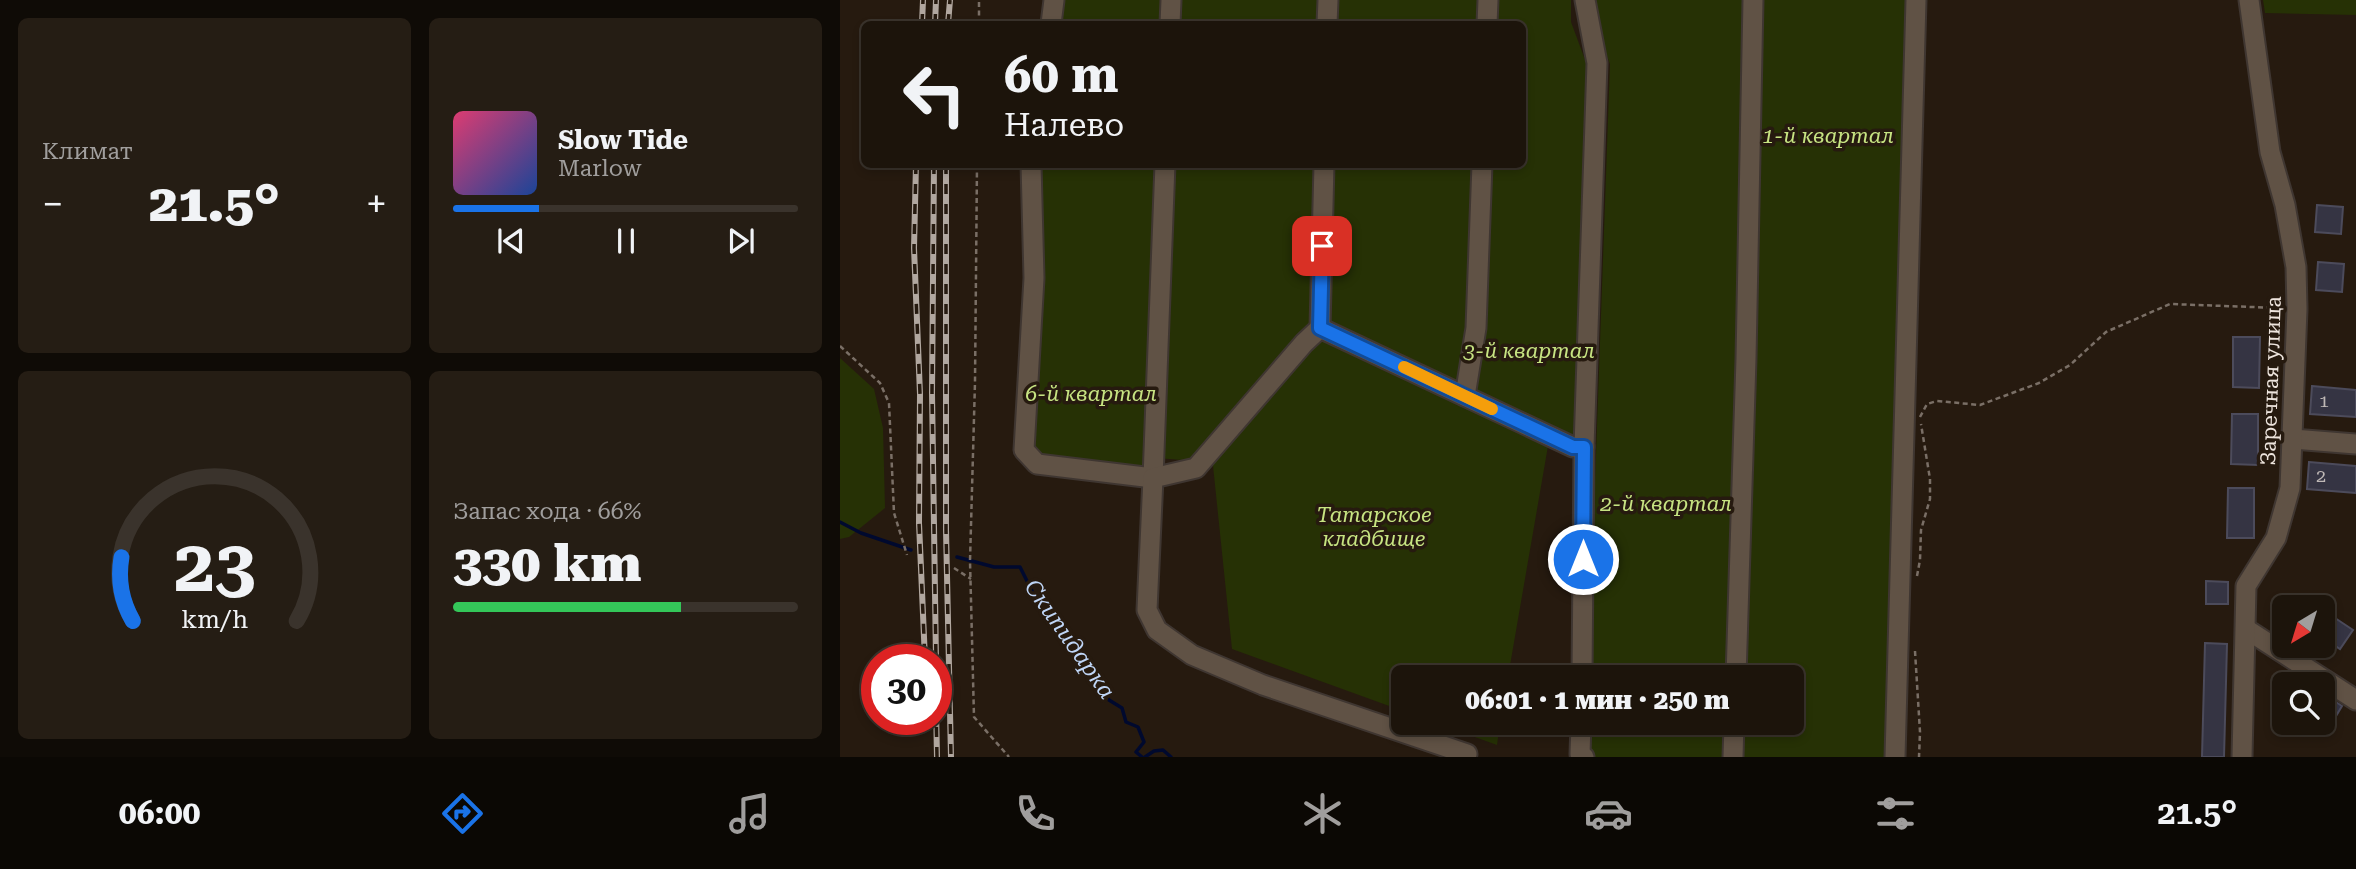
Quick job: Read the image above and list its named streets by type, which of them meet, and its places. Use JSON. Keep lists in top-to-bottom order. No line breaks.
{"streets":{"street":["Заречная улица"]},"water":["Скипидарка"],"parks":["1-й квартал","3-й квартал","6-й квартал","2-й квартал","Татарское кладбище"],"house_numbers":["1","2"],"north":"bottom left","page":{"tile":["Климат",["Запас хода · 66%","330 km"]],"turn":["60 m","Налево"],"song":["Slow Tide","Marlow"],"heat":["−","21.5°","+"],"limit":"30","trip":"06:01 · 1 мин · 250 m","tabs":["06:00","21.5°"],"gauge":["23","km/h"]}}
